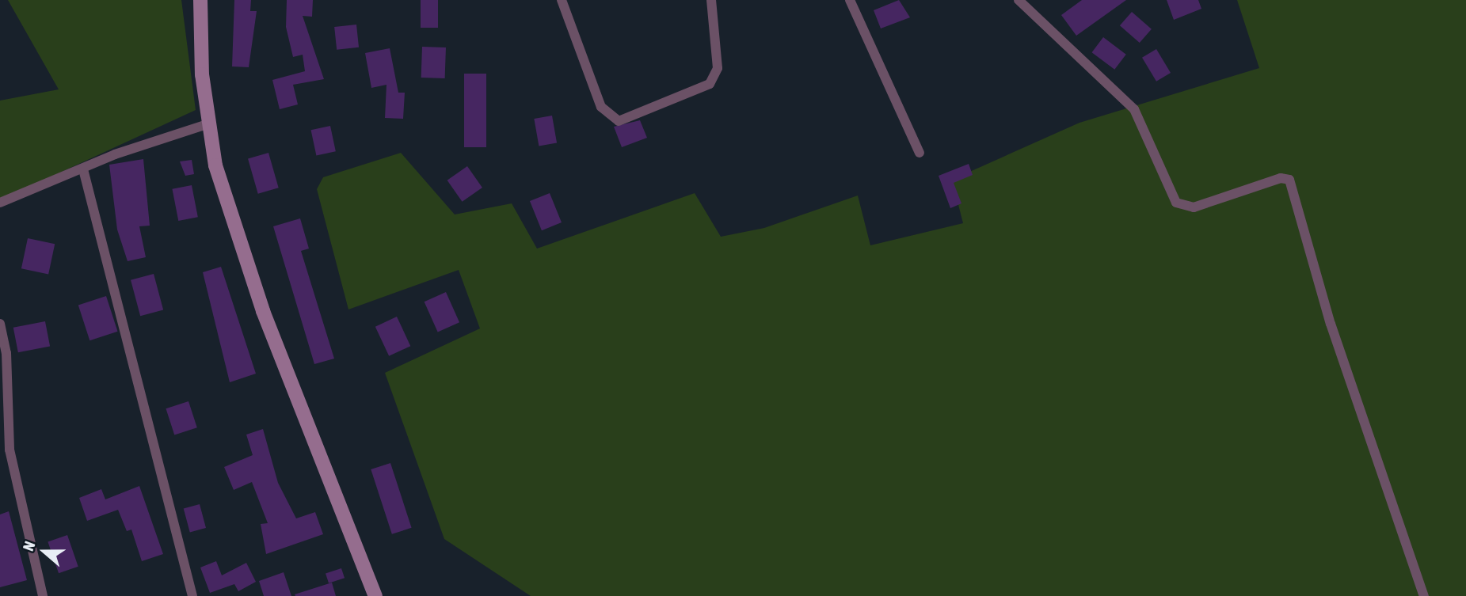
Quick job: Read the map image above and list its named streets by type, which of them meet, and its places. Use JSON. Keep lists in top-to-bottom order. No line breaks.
{"north":"left"}
